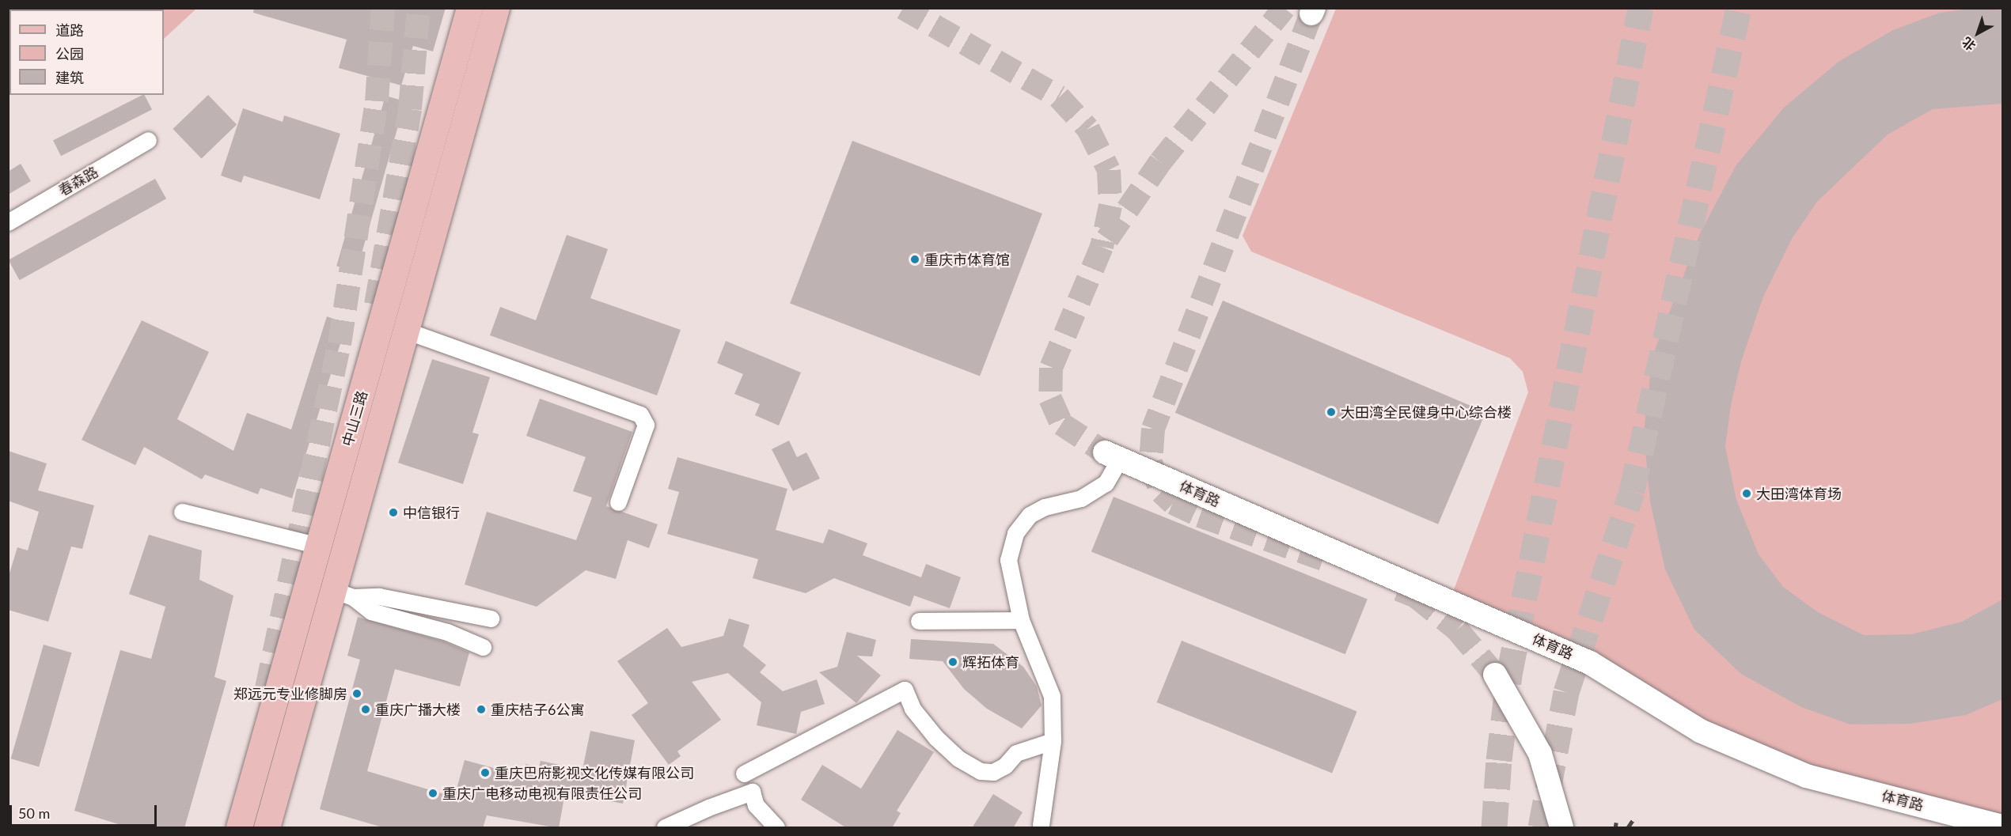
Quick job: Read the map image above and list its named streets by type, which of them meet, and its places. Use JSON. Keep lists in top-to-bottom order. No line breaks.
{"streets":{"main road":["中山三路"],"street":["春森路","体育路"]},"places":["重庆市体育馆","大田湾全民健身中心综合楼","大田湾体育场","中信银行","辉拓体育","郑远元专业修脚房","重庆广播大楼","重庆桔子6公寓","重庆巴府影视文化传媒有限公司","重庆广电移动电视有限责任公司"],"legend":["道路","公园","建筑"],"scale_bar":"50 m","north":"bottom left"}
